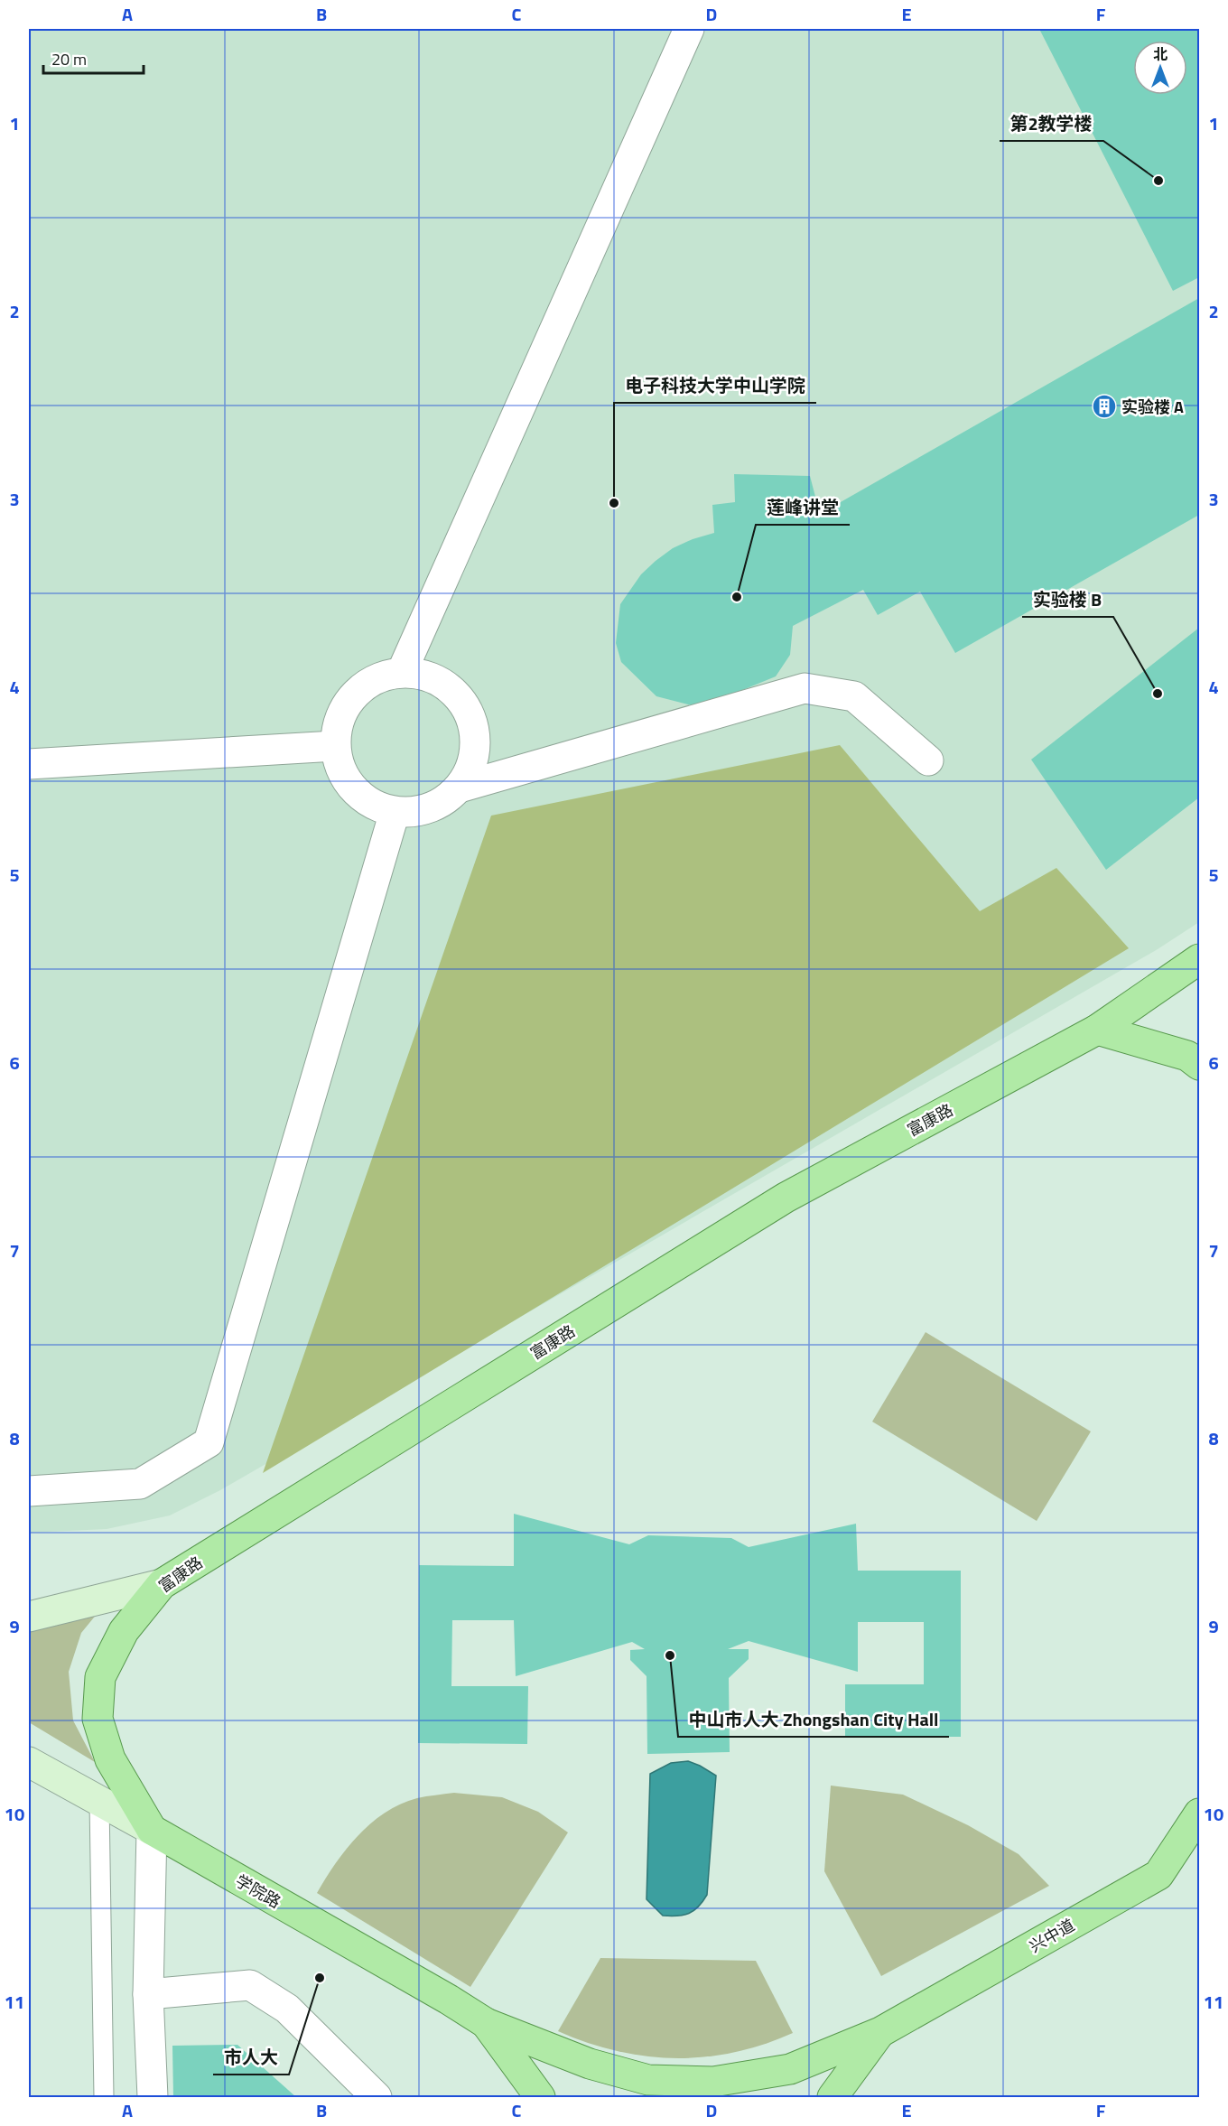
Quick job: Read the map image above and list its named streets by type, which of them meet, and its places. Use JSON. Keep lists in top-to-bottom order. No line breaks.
{"streets":{"main road":["富康路","学院路","兴中道"]},"crossings":[["富康路","学院路"],["学院路","兴中道"]],"places":{"other":["第2教学楼","电子科技大学中山学院","莲峰讲堂","实验楼 B","中山市人大 Zhongshan City Hall","市人大"],"building":["实验楼 A"]},"scale_bar":"20 m","north":"top","grid":{"columns":["A","B","C","D","E","F"],"rows":["1","2","3","4","5","6","7","8","9","10","11"]}}
